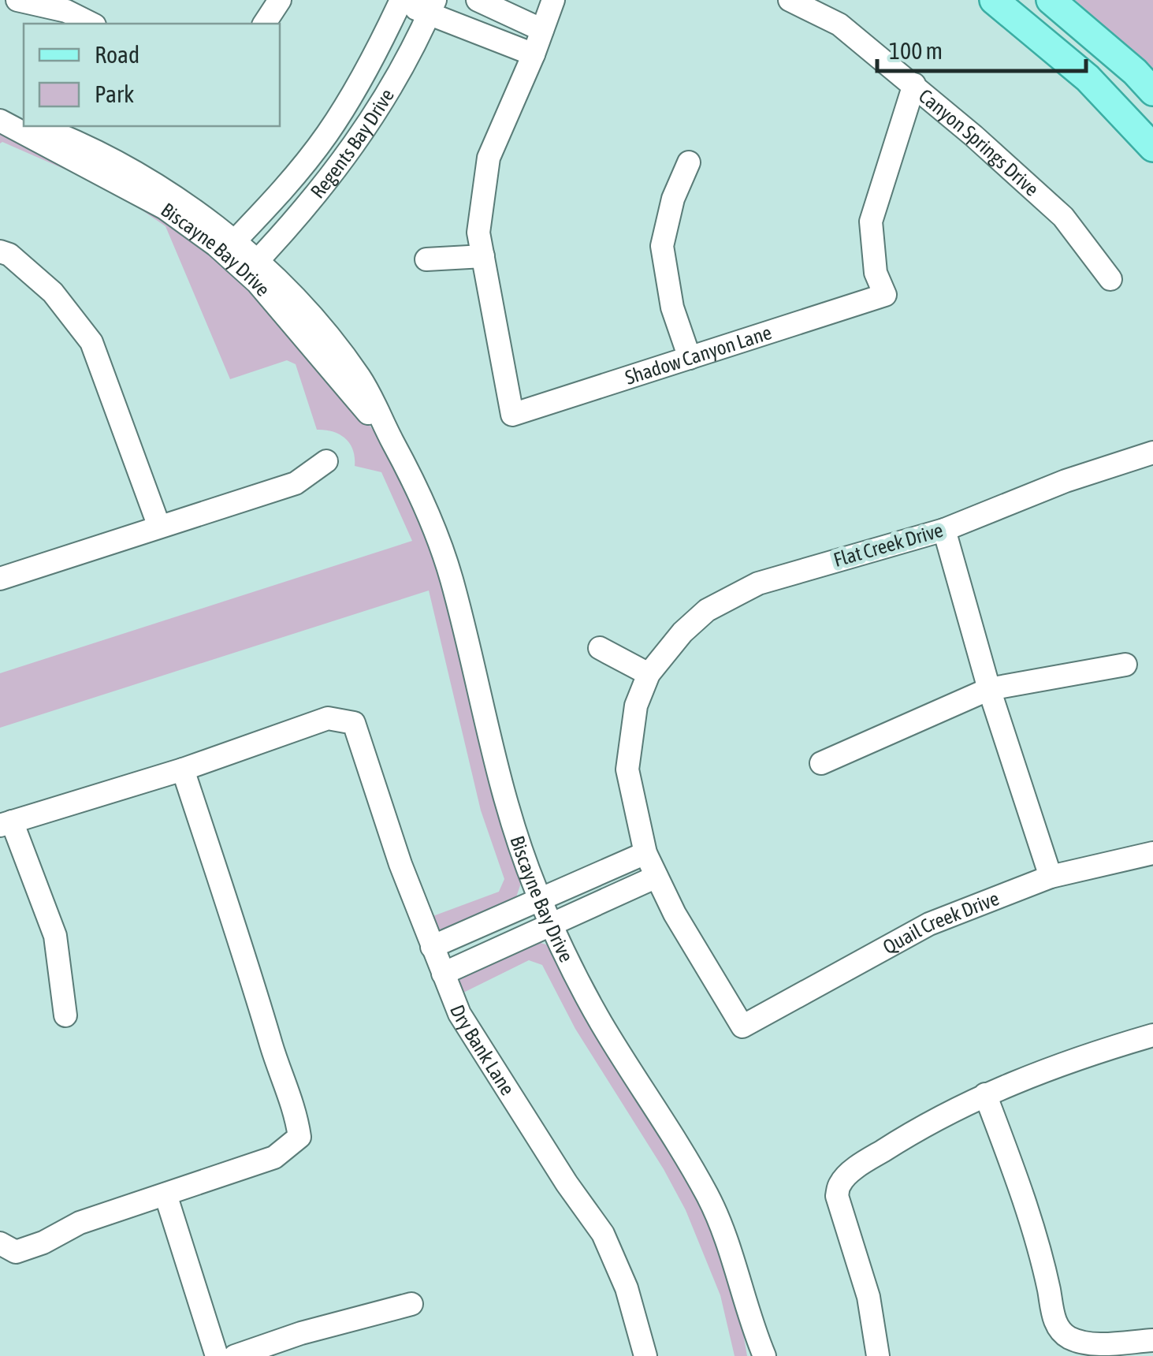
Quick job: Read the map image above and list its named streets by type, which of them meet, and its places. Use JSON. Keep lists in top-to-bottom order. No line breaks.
{"streets":{"street":["Canyon Springs Drive","Regents Bay Drive","Biscayne Bay Drive","Shadow Canyon Lane","Flat Creek Drive","Quail Creek Drive","Dry Bank Lane"]},"crossings":[["Canyon Springs Drive","Shadow Canyon Lane"],["Regents Bay Drive","Biscayne Bay Drive"]],"legend":["Road","Park"],"scale_bar":"100 m"}
